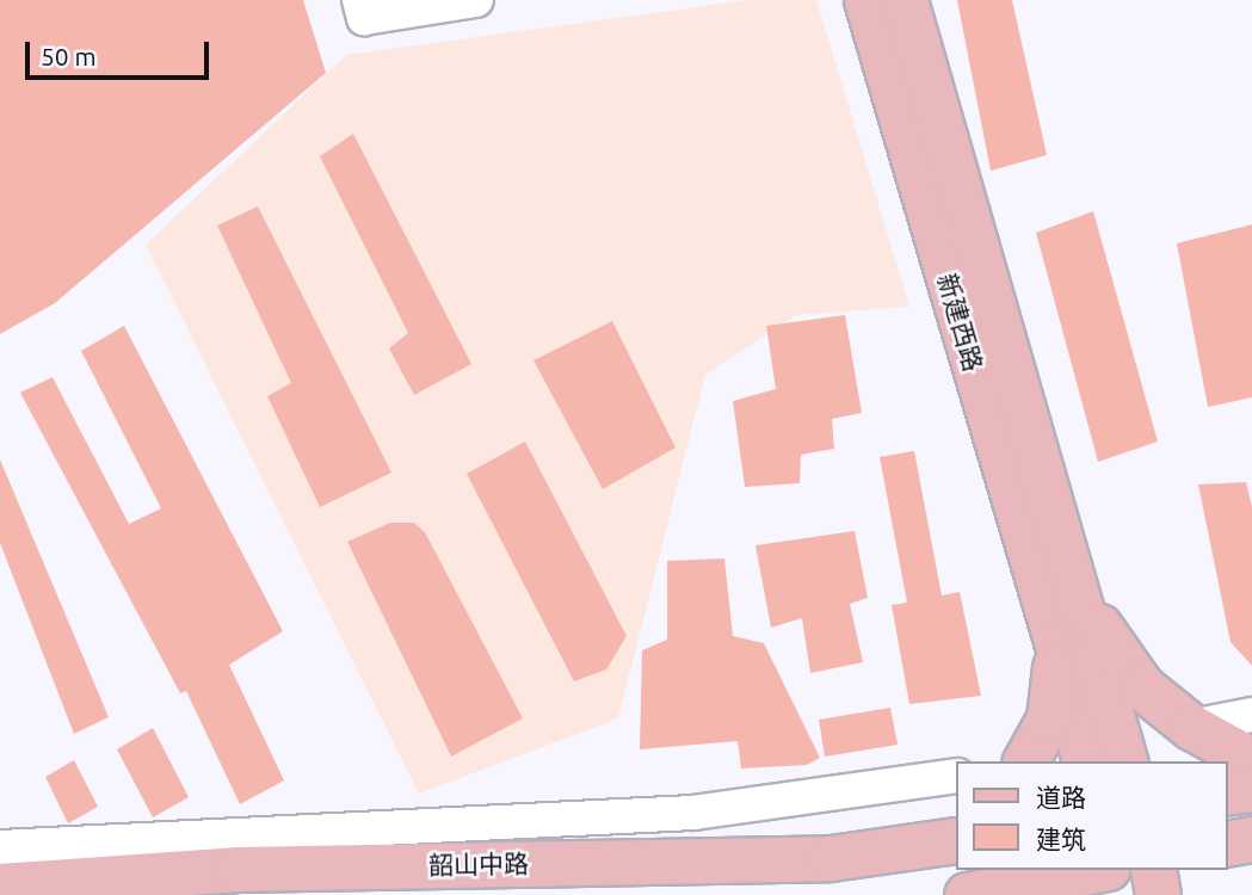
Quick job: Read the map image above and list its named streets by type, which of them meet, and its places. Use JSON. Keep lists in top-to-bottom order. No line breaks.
{"streets":{"main road":["新建西路","韶山中路"]},"legend":["道路","建筑"],"scale_bar":"50 m"}
